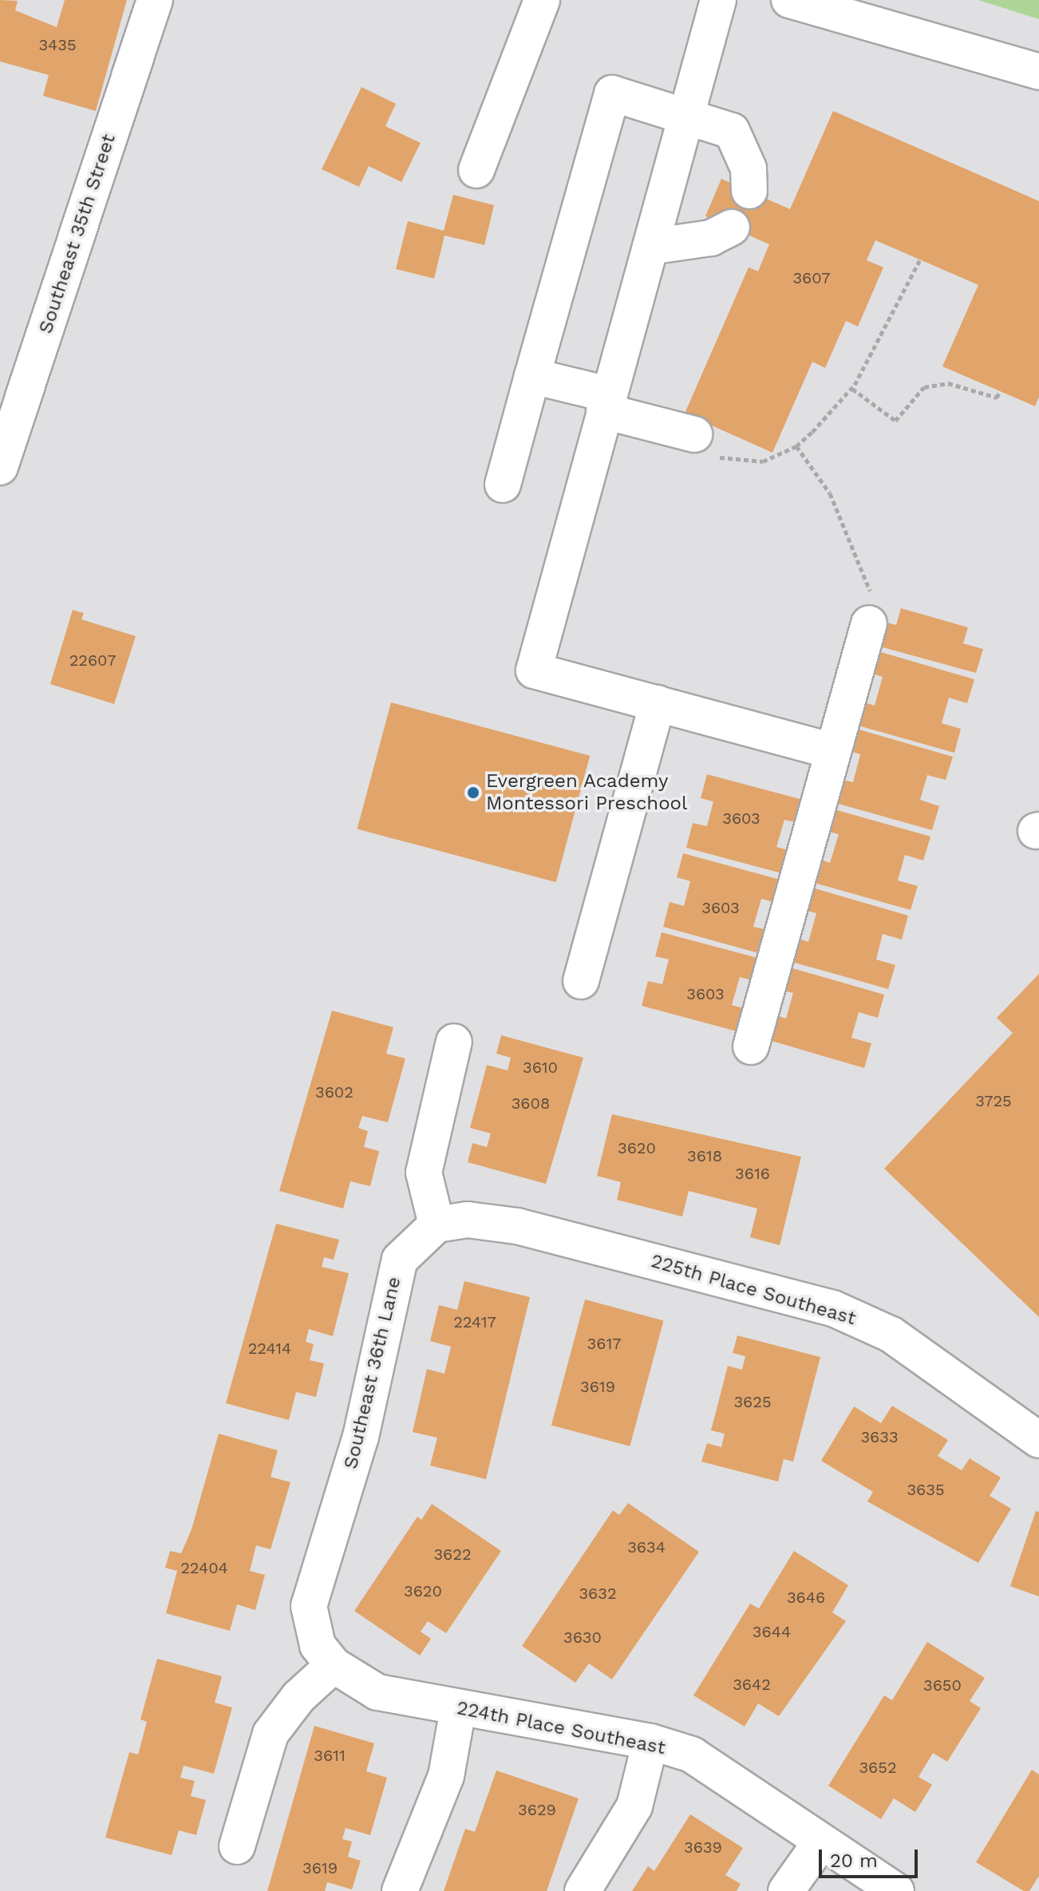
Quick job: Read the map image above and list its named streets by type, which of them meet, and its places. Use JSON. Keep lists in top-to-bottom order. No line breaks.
{"streets":{"street":["Southeast 35th Street","225th Place Southeast","Southeast 36th Lane","224th Place Southeast"]},"crossings":[["225th Place Southeast","Southeast 36th Lane"],["Southeast 36th Lane","224th Place Southeast"]],"places":["Evergreen Academy Montessori Preschool"],"house_numbers":["3435","3607","22607","3603","3603","3603","3610","3602","3725","3608","3620","3618","3616","22417","3617","22414","3619","3625","3633","3635","3634","3622","22404","3620","3632","3646","3644","3630","3642","3650","3611","3652","3629","3639","3619"],"scale_bar":"20 m"}
